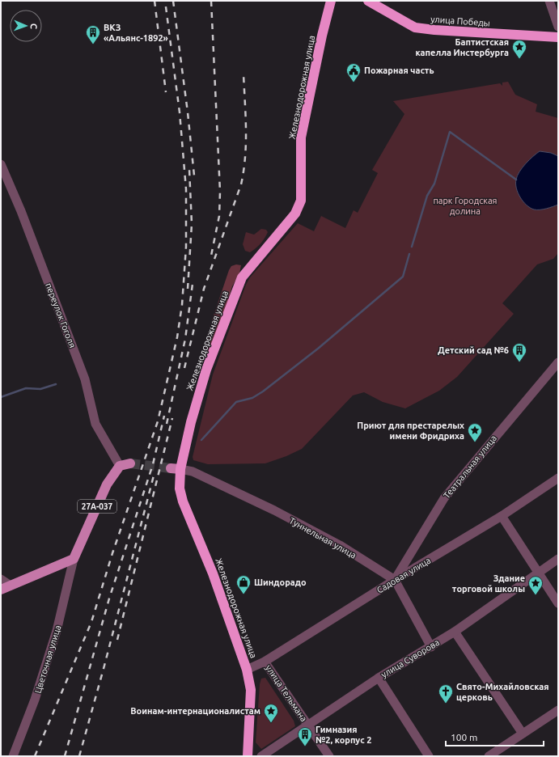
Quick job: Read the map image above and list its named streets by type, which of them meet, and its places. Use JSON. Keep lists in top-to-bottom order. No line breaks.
{"streets":{"highway":["улица Победы","Железнодорожная улица"],"main road":["27А-037"],"street":["переулок Гоголя","Театральная улица","Туннельная улица","Садовая улица","улица Суворова","Цветочная улица","улица Тельмана"]},"crossings":[["Железнодорожная улица","Туннельная улица"],["Железнодорожная улица","Садовая улица"],["переулок Гоголя","27А-037"],["Театральная улица","Туннельная улица"],["Театральная улица","Садовая улица"],["27А-037","Цветочная улица"],["Туннельная улица","Садовая улица"],["Туннельная улица","улица Суворова"],["Садовая улица","улица Тельмана"],["улица Суворова","улица Тельмана"]],"parks":["парк Городская долина"],"places":{"building":["ВКЗ «Альянс-1892»","Детский сад №6","Гимназия №2, корпус 2"],"place":["Баптистская капелла Инстербурга","Приют для престарелых имени Фридриха","Здание торговой школы","Воинам-интернационалистам"],"public building":["Пожарная часть"],"shop":["Шиндорадо"],"church":["Свято-Михайловская церковь"]},"scale_bar":"100 m","north":"right"}
